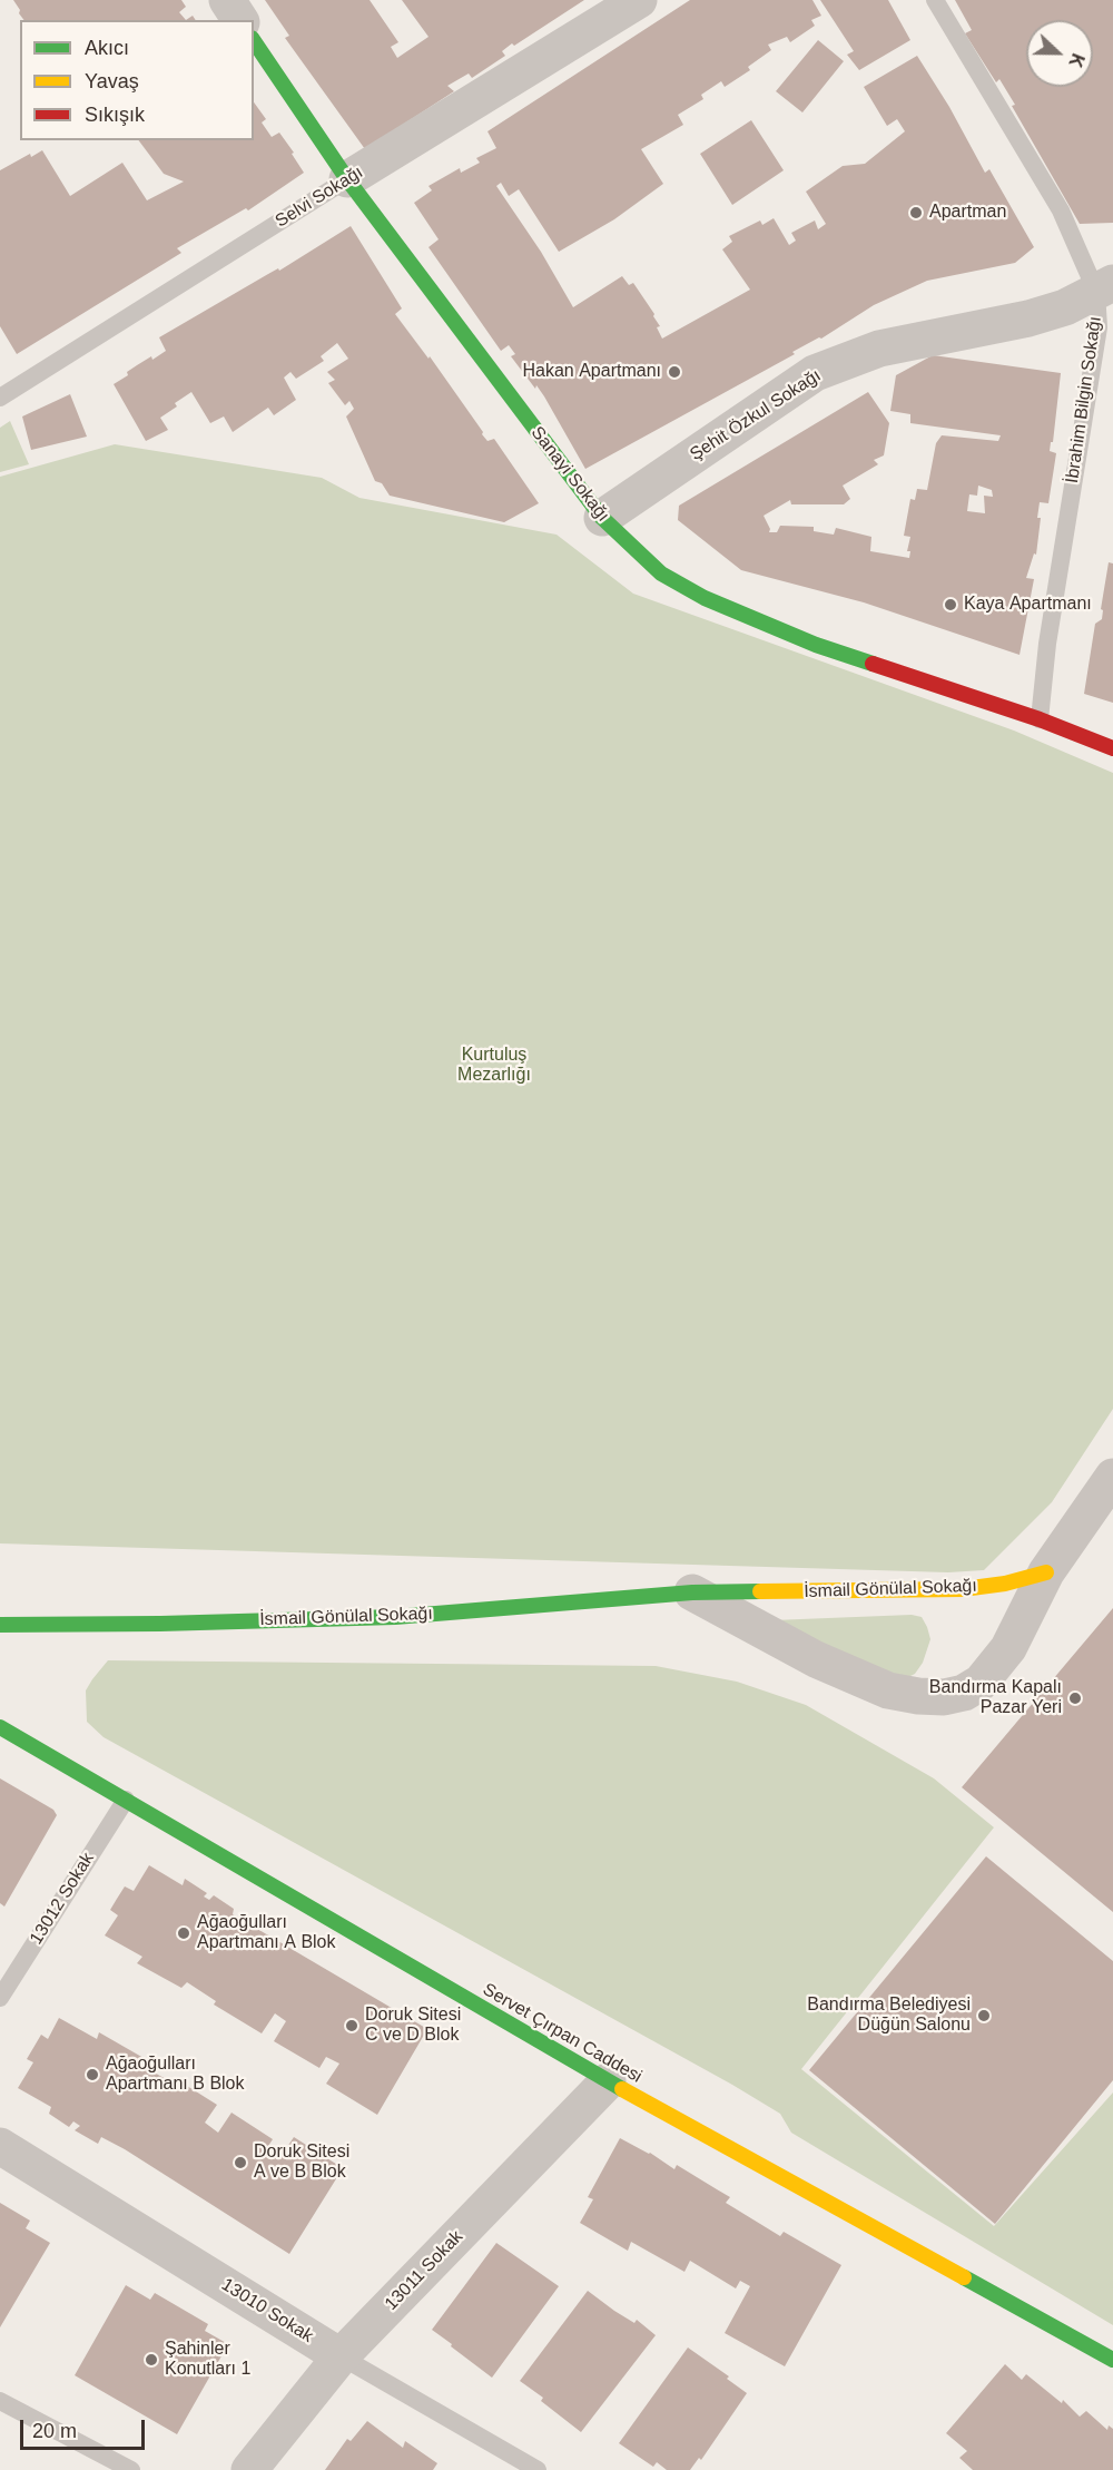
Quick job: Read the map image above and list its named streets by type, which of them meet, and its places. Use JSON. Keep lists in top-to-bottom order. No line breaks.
{"streets":{"street":["Selvi Sokağı","Şehit Özkul Sokağı","Sanayi Sokağı","İsmail Gönülal Sokağı","Servet Çırpan Caddesi","13011 Sokak","13010 Sokak"],"lane":["İbrahim Bilgin Sokağı","13012 Sokak"]},"crossings":[["Selvi Sokağı","Sanayi Sokağı"],["İbrahim Bilgin Sokağı","Şehit Özkul Sokağı"],["İbrahim Bilgin Sokağı","Sanayi Sokağı"],["Şehit Özkul Sokağı","Sanayi Sokağı"],["13012 Sokak","Servet Çırpan Caddesi"],["Servet Çırpan Caddesi","13011 Sokak"],["13011 Sokak","13010 Sokak"]],"parks":["Kurtuluş Mezarlığı"],"places":["Apartman","Hakan Apartmanı","Kaya Apartmanı","Bandırma Kapalı Pazar Yeri","Ağaoğulları Apartmanı A Blok","Bandırma Belediyesi Düğün Salonu","Doruk Sitesi C ve D Blok","Ağaoğulları Apartmanı B Blok","Doruk Sitesi A ve B Blok","Şahinler Konutları 1"],"legend":["Akıcı","Yavaş","Sıkışık"],"scale_bar":"20 m","north":"right"}
